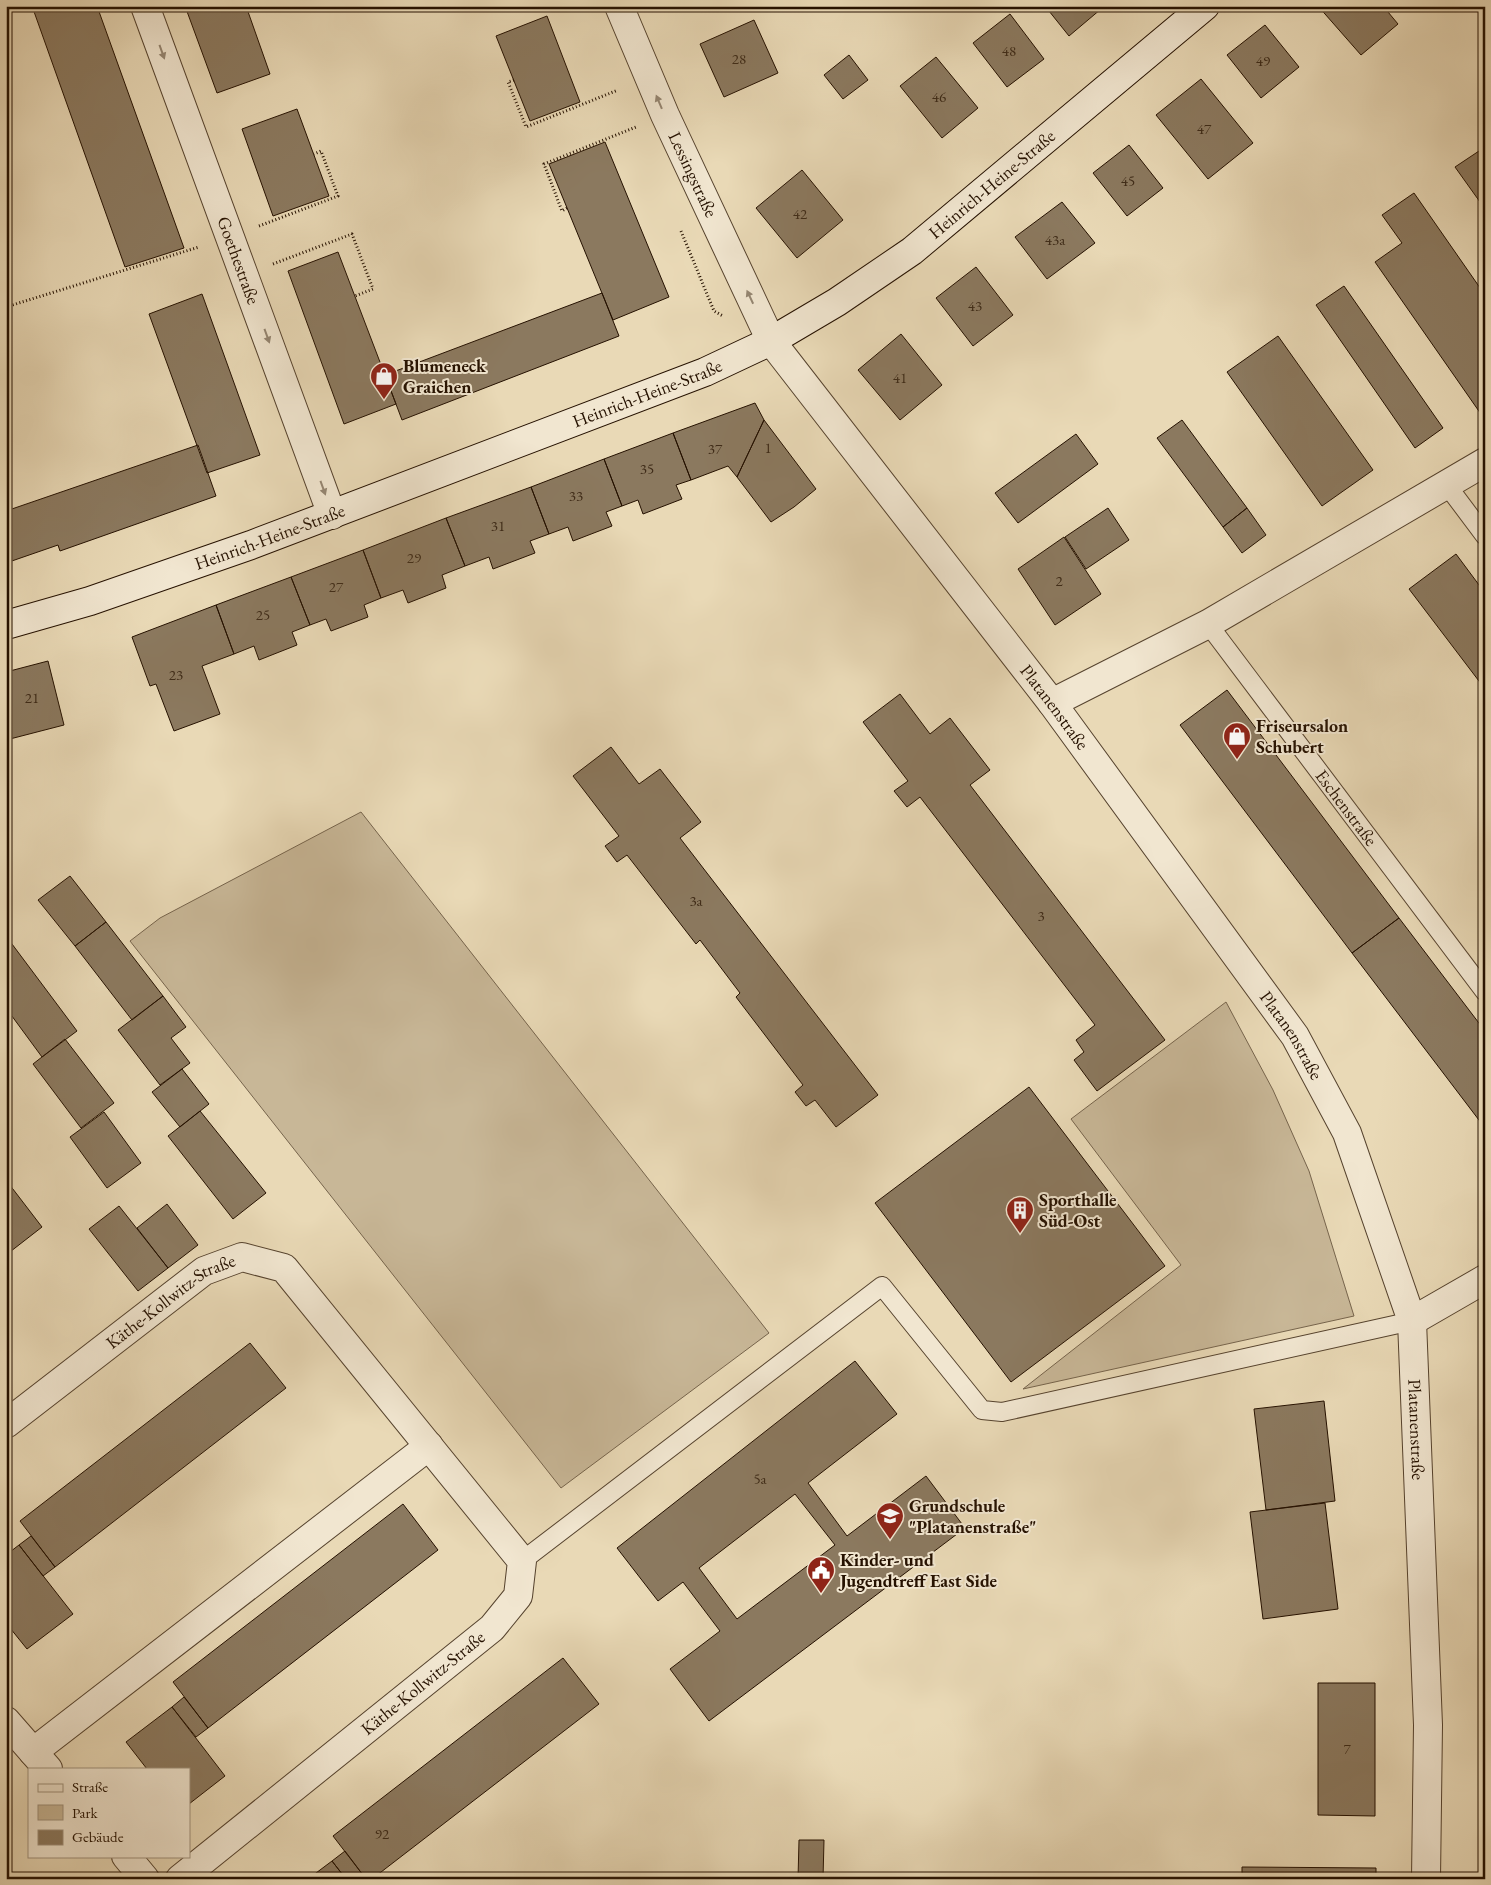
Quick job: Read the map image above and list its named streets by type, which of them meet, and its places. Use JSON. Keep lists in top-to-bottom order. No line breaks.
{"streets":{"street":["Lessingstraße","Heinrich-Heine-Straße","Goethestraße","Platanenstraße","Käthe-Kollwitz-Straße"],"lane":["Eschenstraße"]},"crossings":[["Lessingstraße","Heinrich-Heine-Straße"],["Lessingstraße","Platanenstraße"],["Heinrich-Heine-Straße","Goethestraße"],["Heinrich-Heine-Straße","Platanenstraße"]],"one_way":["Lessingstraße","Goethestraße"],"places":{"shop":["Blumeneck Graichen","Friseursalon Schubert"],"building":["Sporthalle Süd-Ost"],"school or university":["Grundschule \"Platanenstraße\""],"public building":["Kinder- und Jugendtreff East Side"]},"house_numbers":["48","28","49","46","47","45","42","43a","43","41","1","37","35","33","31","29","2","27","25","23","21","3a","3","5a","7","92"],"legend":["Straße","Park","Gebäude"]}
